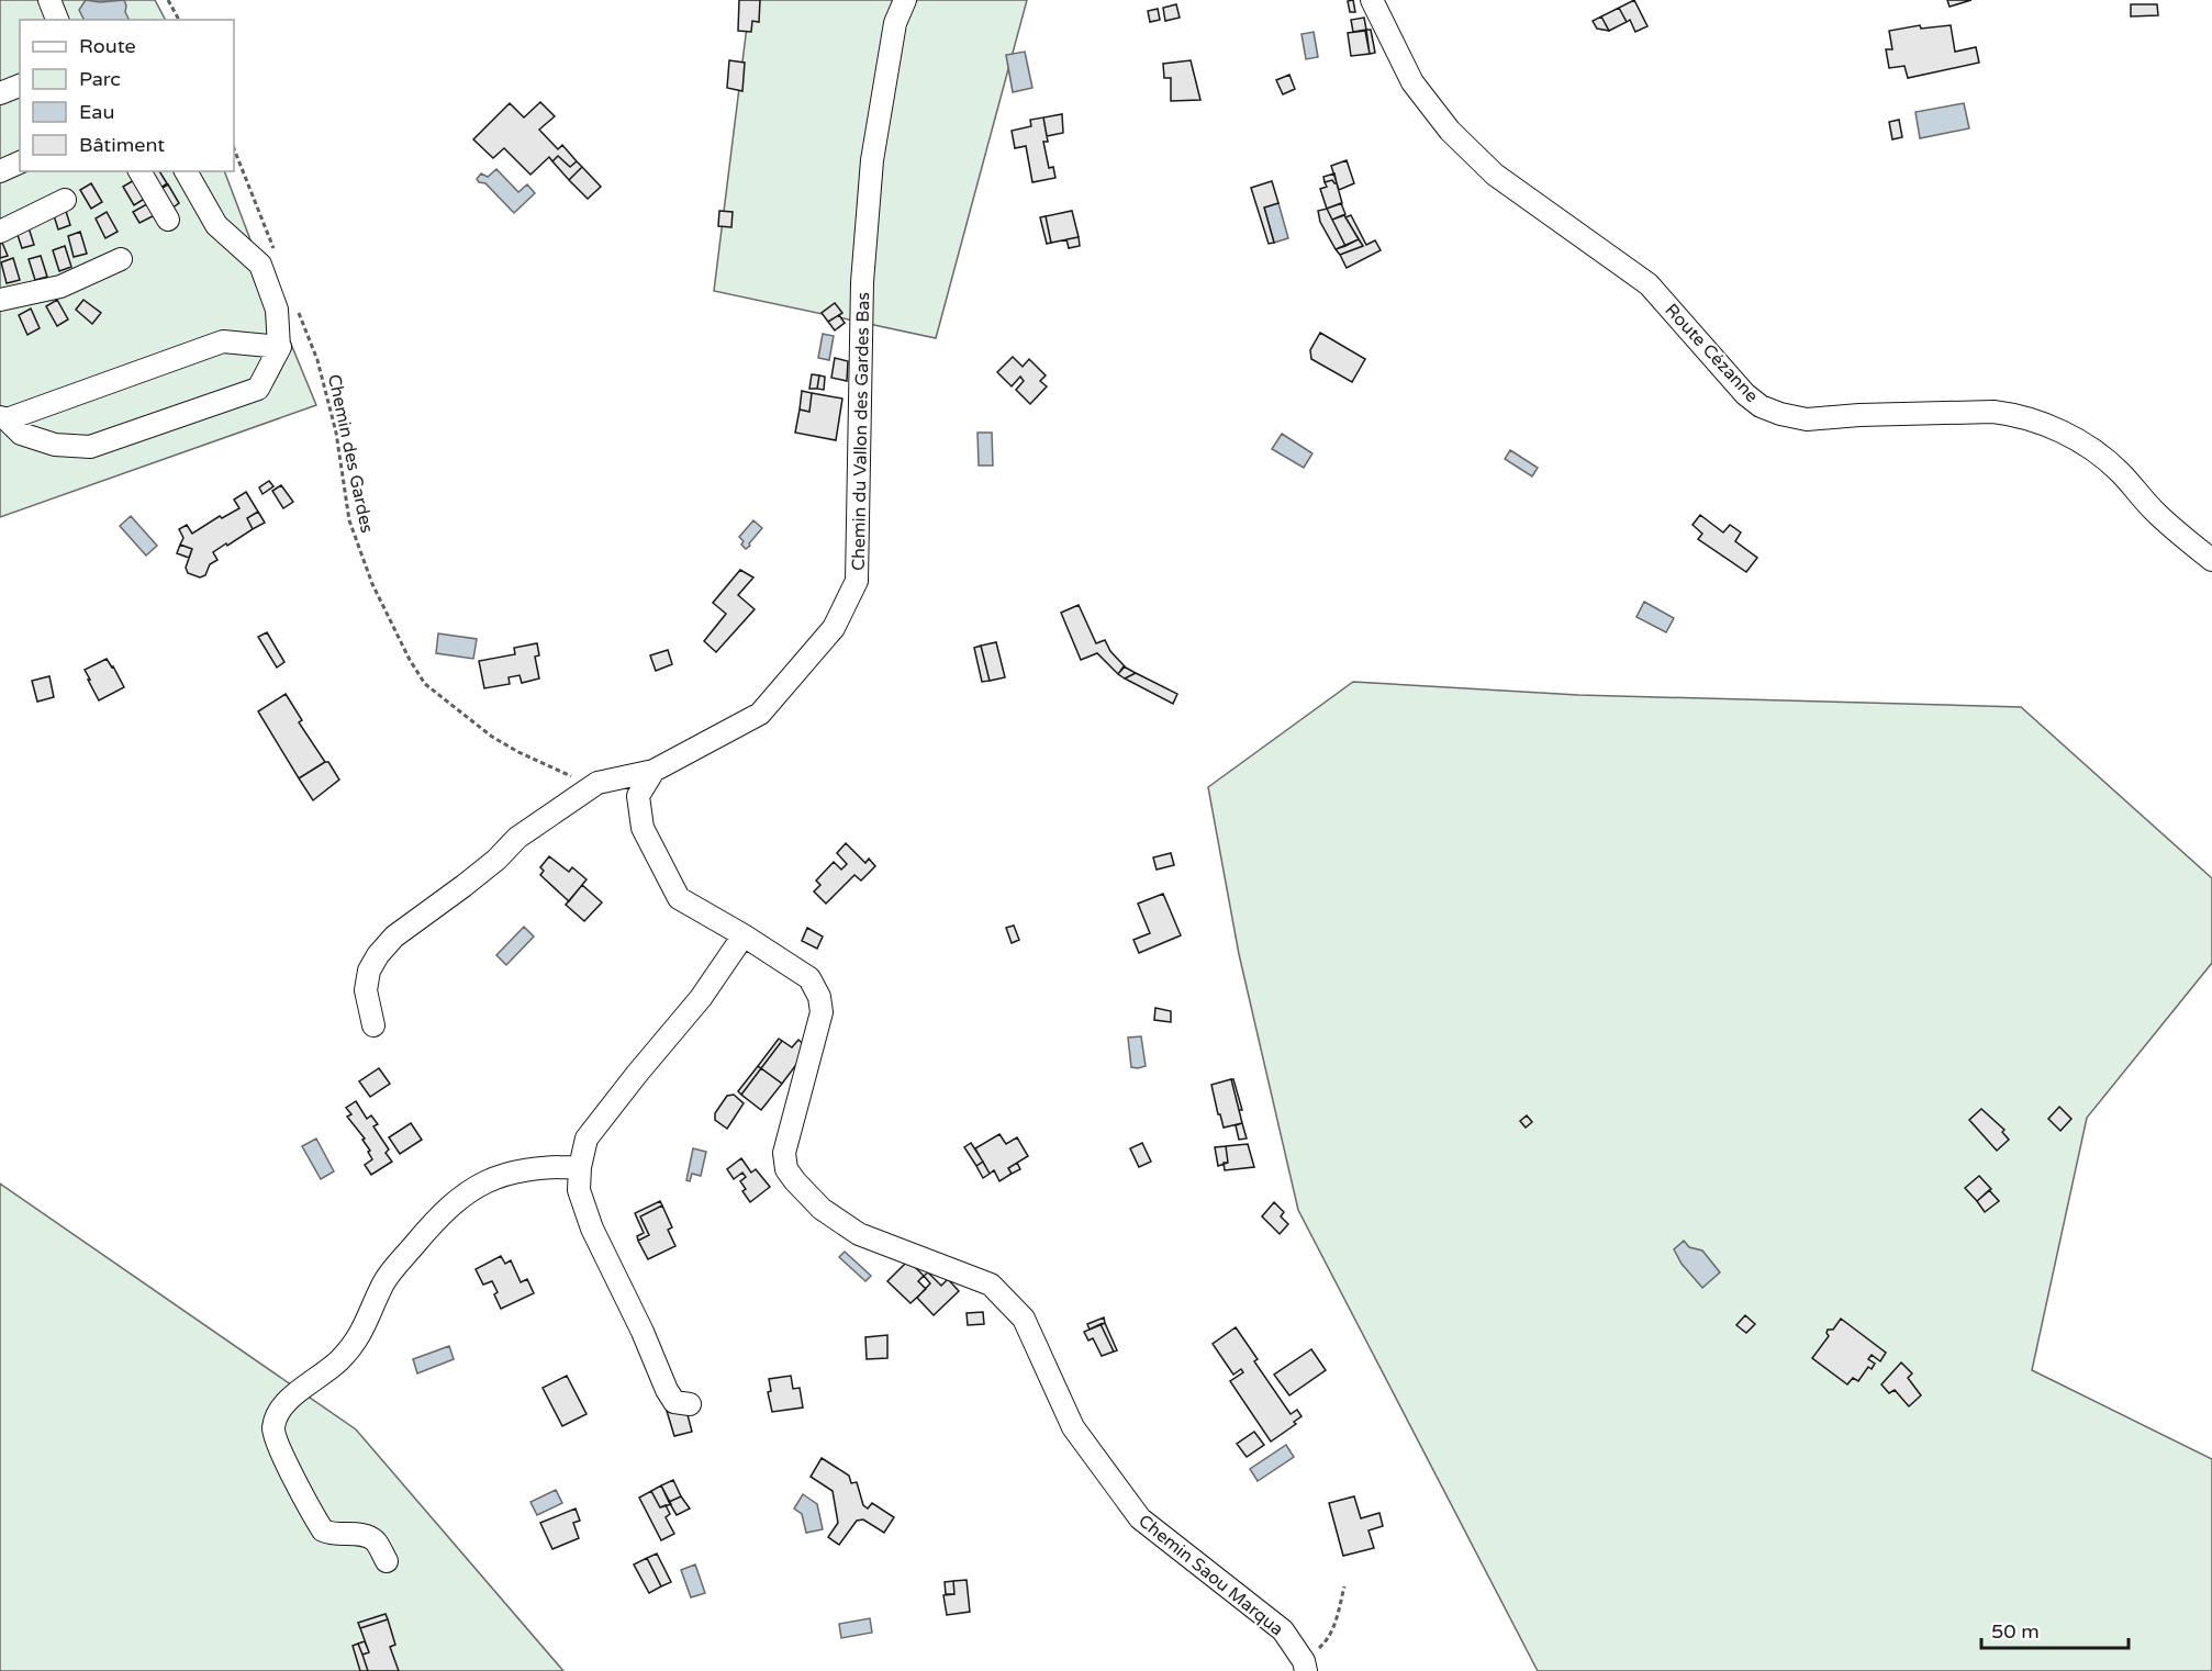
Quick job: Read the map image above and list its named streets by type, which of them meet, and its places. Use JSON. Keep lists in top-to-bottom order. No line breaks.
{"streets":{"street":["Route Cézanne","Chemin du Vallon des Gardes Bas","Chemin Saou Marqua"],"path":["Chemin des Gardes"]},"crossings":[["Chemin du Vallon des Gardes Bas","Chemin des Gardes"]],"legend":["Route","Parc","Eau","Bâtiment"],"scale_bar":"50 m"}
